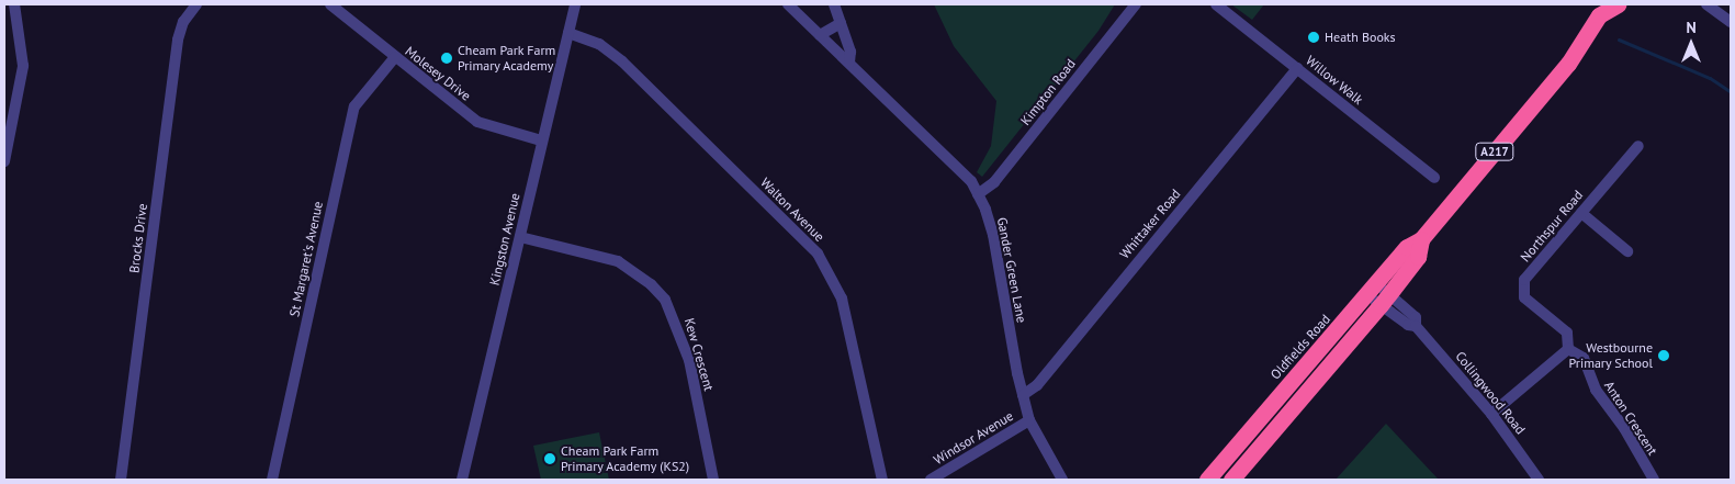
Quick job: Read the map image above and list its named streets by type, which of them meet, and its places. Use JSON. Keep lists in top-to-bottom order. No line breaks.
{"streets":{"highway":["A217","Oldfields Road"],"street":["Molesey Drive","Willow Walk","Kimpton Road","Walton Avenue","Whittaker Road","Northspur Road","Brocks Drive","Kingston Avenue","St Margaret's Avenue","Gander Green Lane","Kew Crescent","Collingwood Road","Anton Crescent","Windsor Avenue"]},"crossings":[["Molesey Drive","Kingston Avenue"],["Molesey Drive","St Margaret's Avenue"],["Willow Walk","Whittaker Road"],["Kimpton Road","Gander Green Lane"],["Walton Avenue","Kingston Avenue"],["Whittaker Road","Gander Green Lane"],["Northspur Road","Anton Crescent"],["Kingston Avenue","Kew Crescent"],["Gander Green Lane","Windsor Avenue"],["Oldfields Road","Collingwood Road"]],"places":["Heath Books","Cheam Park Farm Primary Academy","Westbourne Primary School","Cheam Park Farm Primary Academy (KS2)"],"north":"top"}
